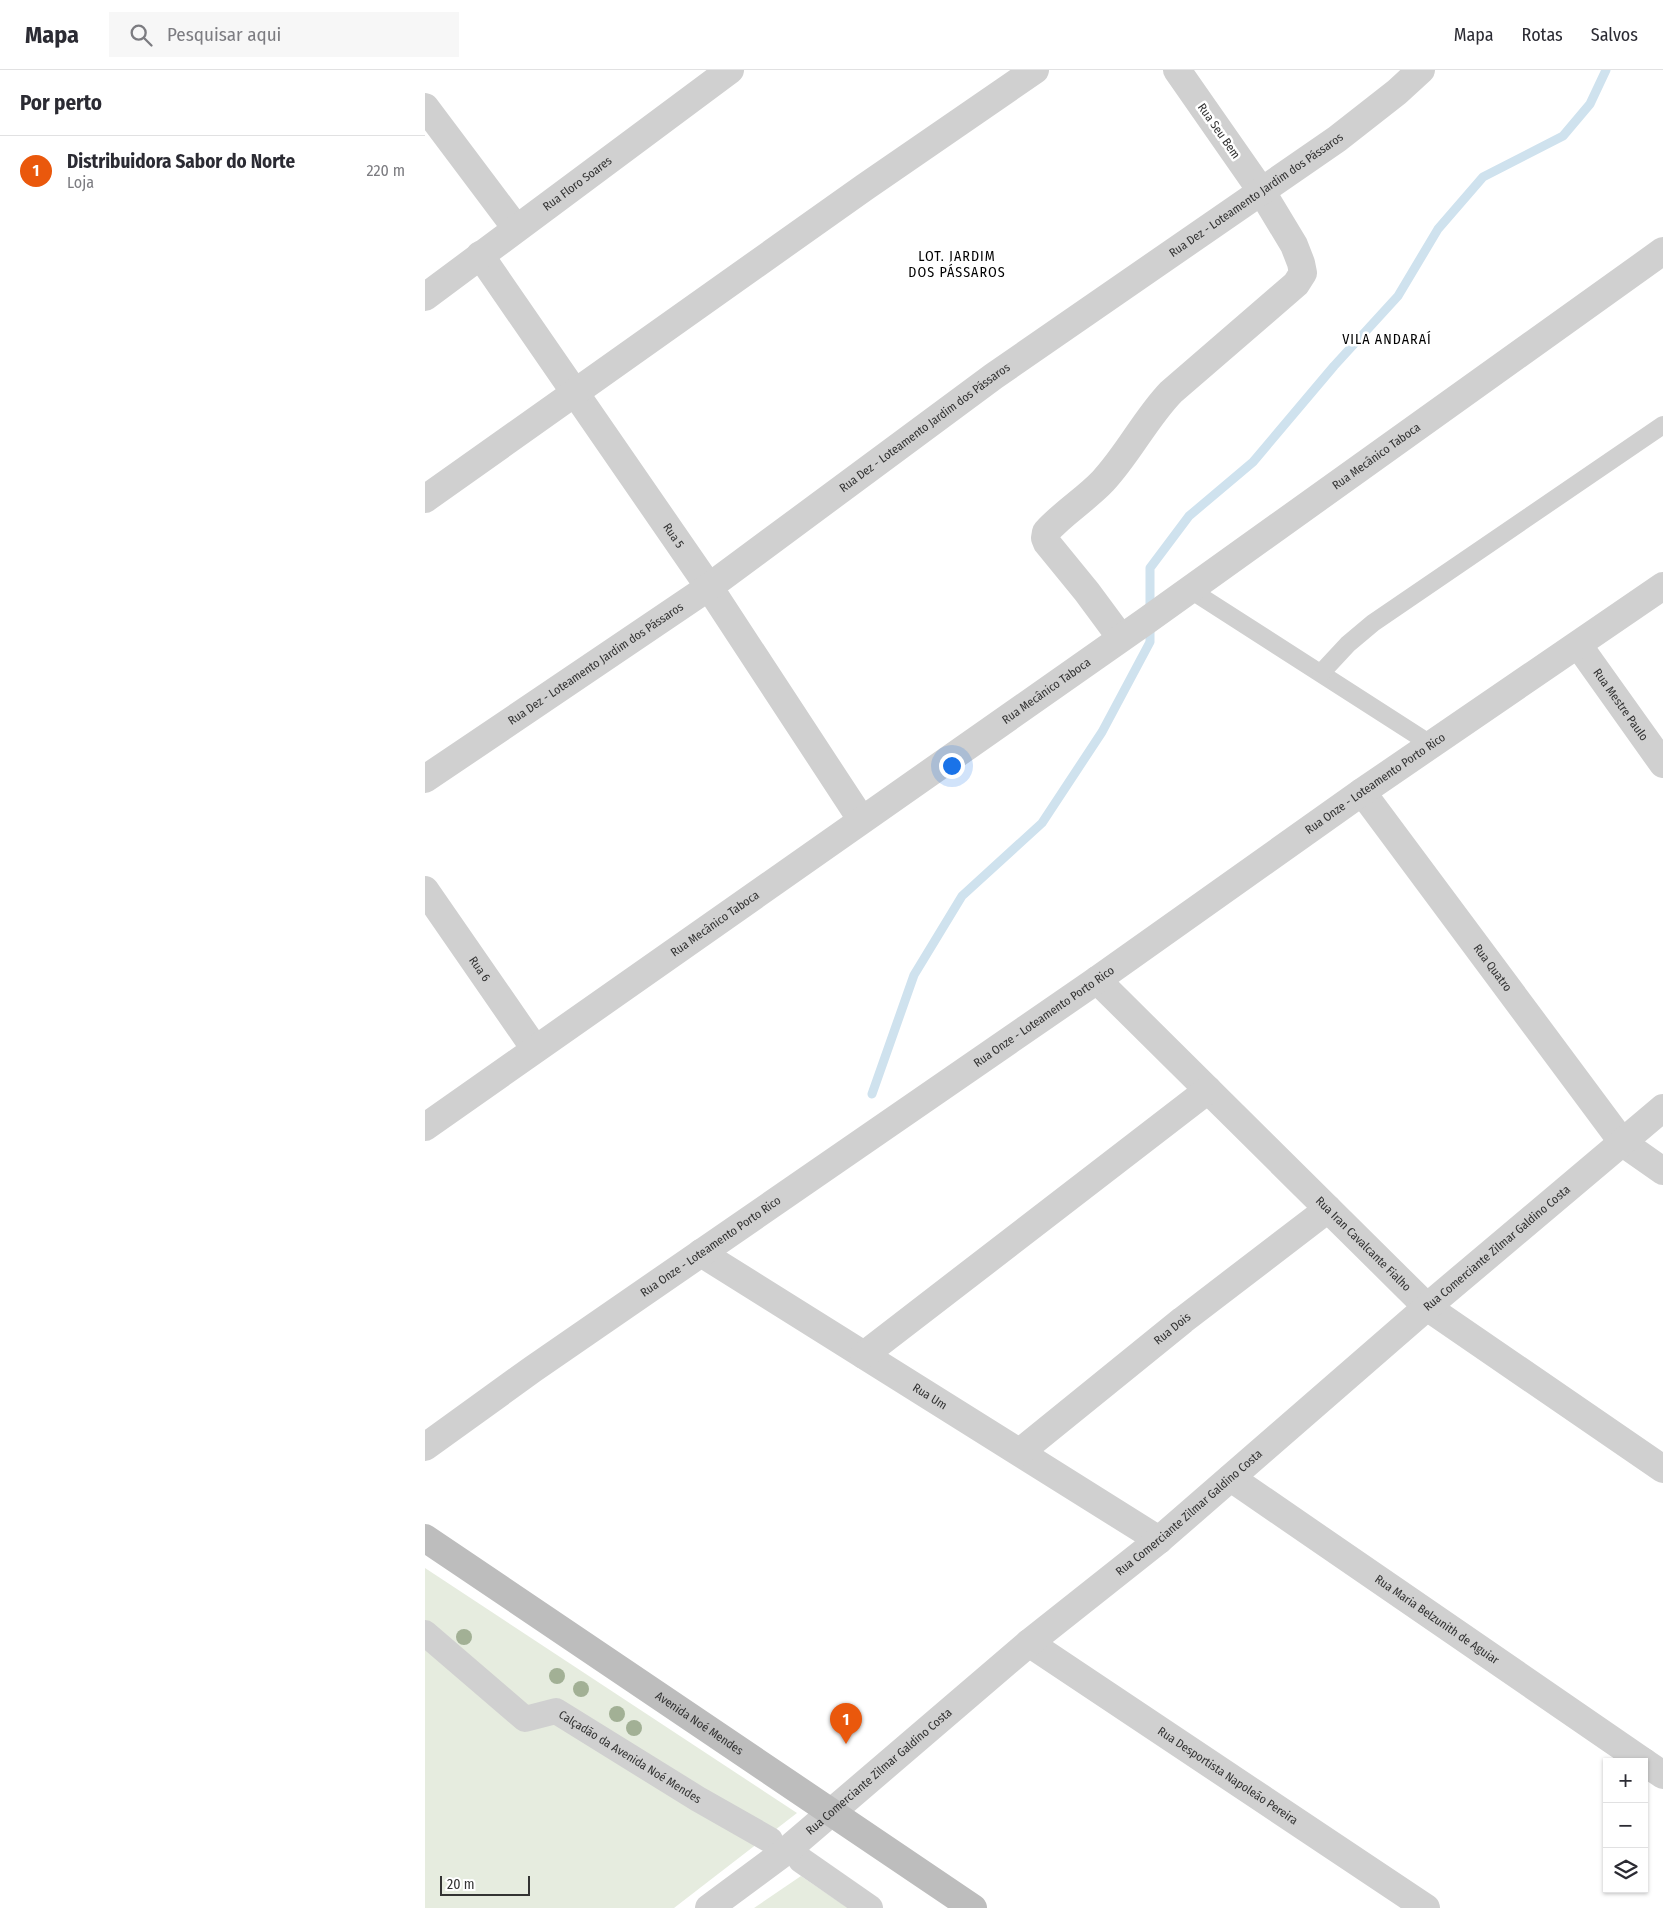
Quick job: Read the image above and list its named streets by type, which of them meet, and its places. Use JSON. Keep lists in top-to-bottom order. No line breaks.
{"streets":{"main road":["Avenida Noé Mendes"],"street":["Rua Seu Bem","Rua Floro Soares","Rua Dez - Loteamento Jardim dos Pássaros","Rua Mecânico Taboca","Rua 5","Rua Mestre Paulo","Rua Onze - Loteamento Porto Rico","Rua Quatro","Rua 6","Rua Iran Cavalcante Fialho","Rua Comerciante Zilmar Galdino Costa","Rua Dois","Rua Um","Rua Maria Belzunith de Aguiar","Calçadão da Avenida Noé Mendes","Rua Desportista Napoleão Pereira"]},"crossings":[["Rua Seu Bem","Rua Dez - Loteamento Jardim dos Pássaros"],["Rua Seu Bem","Rua Mecânico Taboca"],["Rua Floro Soares","Rua 5"],["Rua Dez - Loteamento Jardim dos Pássaros","Rua 5"],["Rua Mecânico Taboca","Rua 5"],["Rua Mecânico Taboca","Rua 6"],["Rua Mestre Paulo","Rua Onze - Loteamento Porto Rico"],["Rua Onze - Loteamento Porto Rico","Rua Quatro"],["Rua Onze - Loteamento Porto Rico","Rua Iran Cavalcante Fialho"],["Rua Onze - Loteamento Porto Rico","Rua Um"],["Rua Quatro","Rua Comerciante Zilmar Galdino Costa"],["Rua Iran Cavalcante Fialho","Rua Comerciante Zilmar Galdino Costa"],["Rua Iran Cavalcante Fialho","Rua Dois"],["Rua Comerciante Zilmar Galdino Costa","Rua Um"],["Rua Comerciante Zilmar Galdino Costa","Rua Maria Belzunith de Aguiar"],["Rua Comerciante Zilmar Galdino Costa","Avenida Noé Mendes"],["Rua Comerciante Zilmar Galdino Costa","Rua Desportista Napoleão Pereira"],["Rua Dois","Rua Um"]],"districts":["LOT. JARDIM DOS PÁSSAROS","VILA ANDARAÍ"],"scale_bar":"20 m","page":{"header":"Mapa","search":"Pesquisar aqui","nav":["Mapa","Rotas","Salvos"],"heading":"Por perto","list":[{"mark":"1","name":"Distribuidora Sabor do Norte","note":"Loja","value":"220 m"}],"pins":"1","map_buttons":["+","−"],"scale":"20 m"}}
